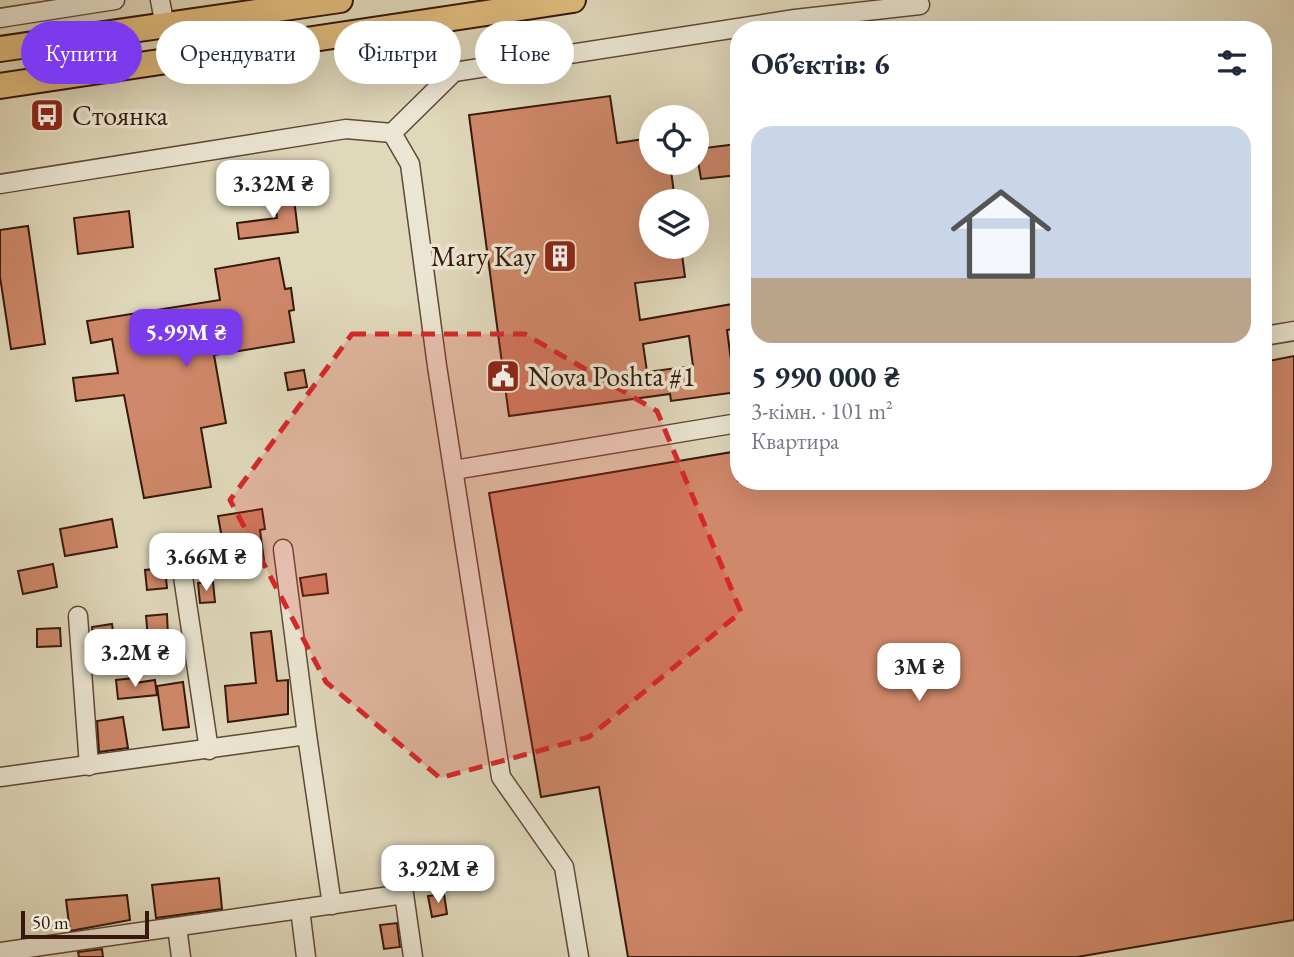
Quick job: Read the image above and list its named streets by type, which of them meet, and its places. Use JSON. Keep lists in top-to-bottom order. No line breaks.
{"places":{"bus stop":["Стоянка"],"building":["Mary Kay"],"public building":["Nova Poshta #1"]},"scale_bar":"50 m","page":{"chip":["Купити","Орендувати","Фільтри","Нове"],"heading":"Об’єктів: 6","list":[{"name":"5 990 000 ₴","note":"3-кімн. · 101 m² · Квартира"}],"price":["3.32M ₴","5.99M ₴","3.66M ₴","3.2M ₴","3M ₴","3.92M ₴"],"scale":"50 m"}}
